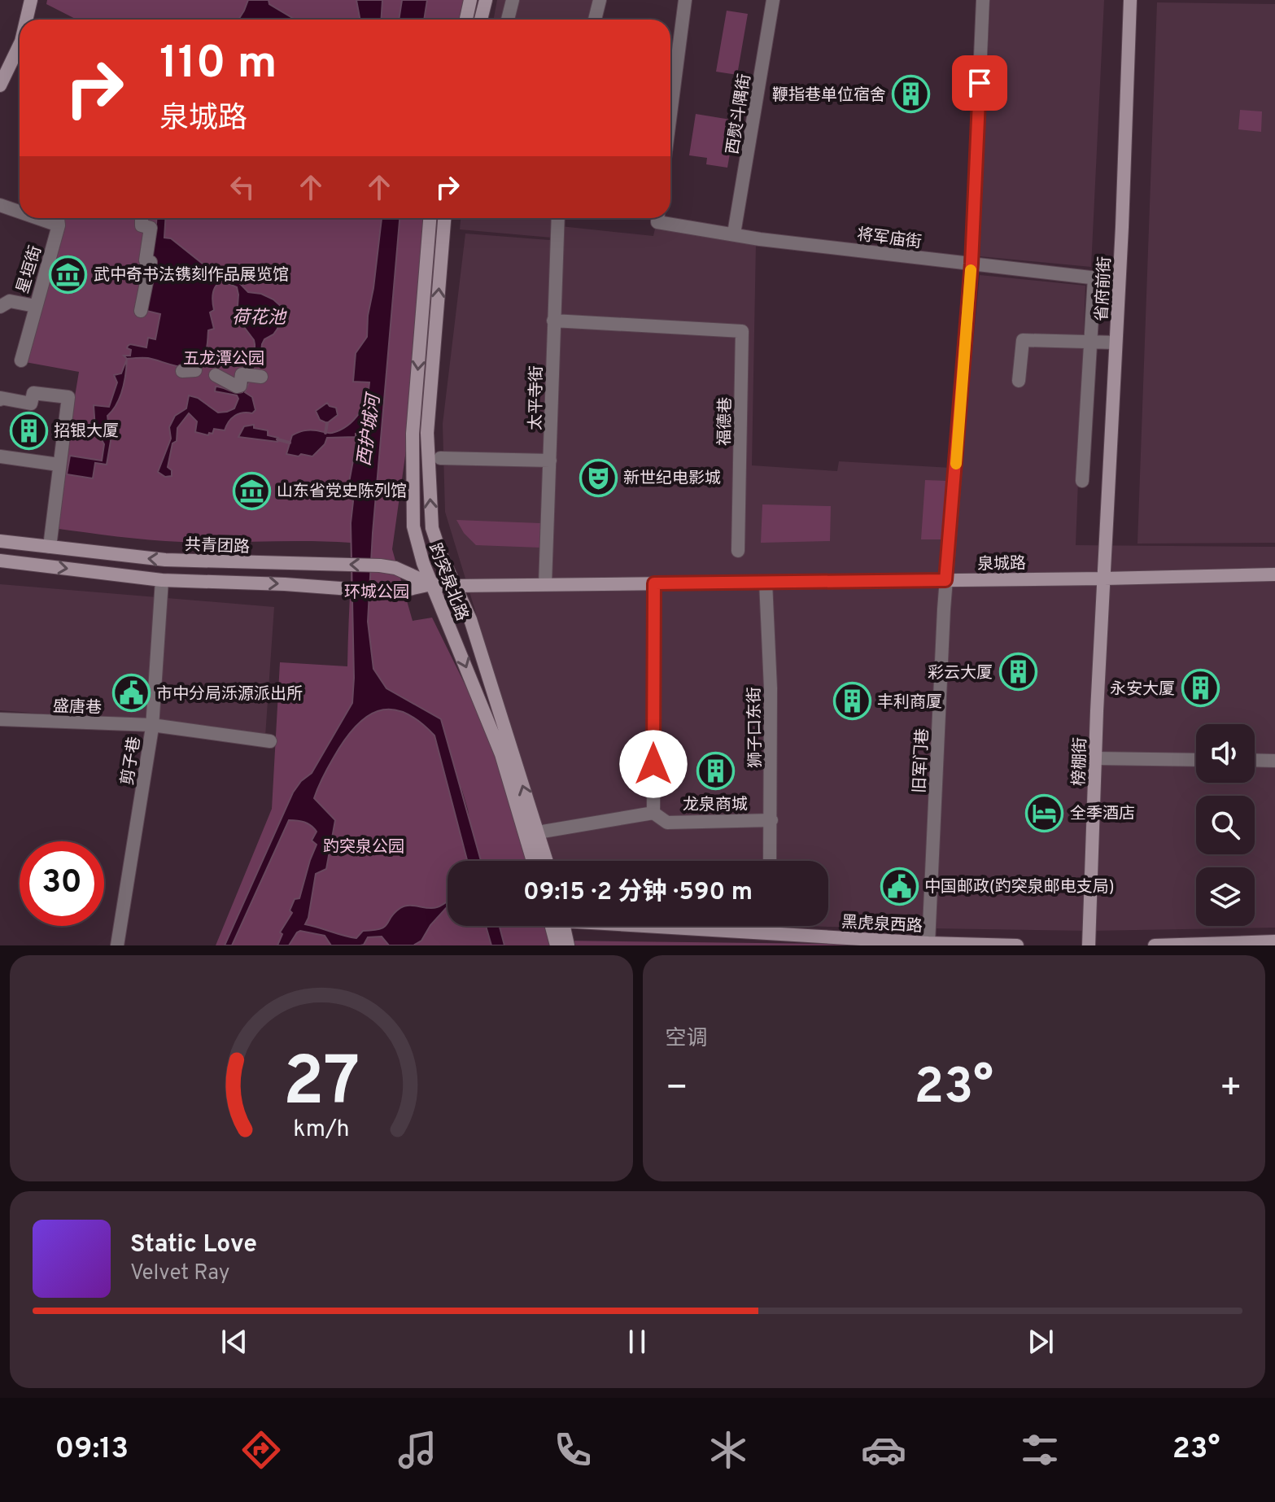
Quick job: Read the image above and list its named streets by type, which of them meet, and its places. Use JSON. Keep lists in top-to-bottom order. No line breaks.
{"streets":{"main road":["省府前街","共青团路","泉城路","趵突泉北路","榜棚街","黑虎泉西路"],"street":["西熨斗隅街","将军庙街","星垣街","太平寺街","福德巷","盛唐巷","狮子口东街","剪子巷","旧军门巷"]},"crossings":[["西熨斗隅街","将军庙街"],["将军庙街","省府前街"],["将军庙街","旧军门巷"],["省府前街","泉城路"],["省府前街","榜棚街"],["太平寺街","福德巷"],["太平寺街","泉城路"],["共青团路","泉城路"],["共青团路","趵突泉北路"],["共青团路","剪子巷"],["泉城路","趵突泉北路"],["泉城路","狮子口东街"],["泉城路","旧军门巷"],["泉城路","榜棚街"],["盛唐巷","剪子巷"],["旧军门巷","黑虎泉西路"]],"water":["荷花池","西护城河"],"parks":["五龙潭公园","环城公园","趵突泉公园"],"places":{"building":["鞭指巷单位宿舍","招银大厦","彩云大厦","永安大厦","丰利商厦","龙泉商城"],"museum":["武中奇书法镌刻作品展览馆","山东省党史陈列馆"],"theatre":["新世纪电影城"],"public building":["市中分局泺源派出所","中国邮政(趵突泉邮电支局)"],"hotel":["全季酒店"]},"page":{"turn":["110 m","泉城路"],"limit":"30","trip":"09:15 · 2 分钟 · 590 m","tile":"空调","heat":["−","23°","+"],"song":["Static Love","Velvet Ray"],"tabs":["09:13","23°"],"gauge":["27","km/h"]}}
